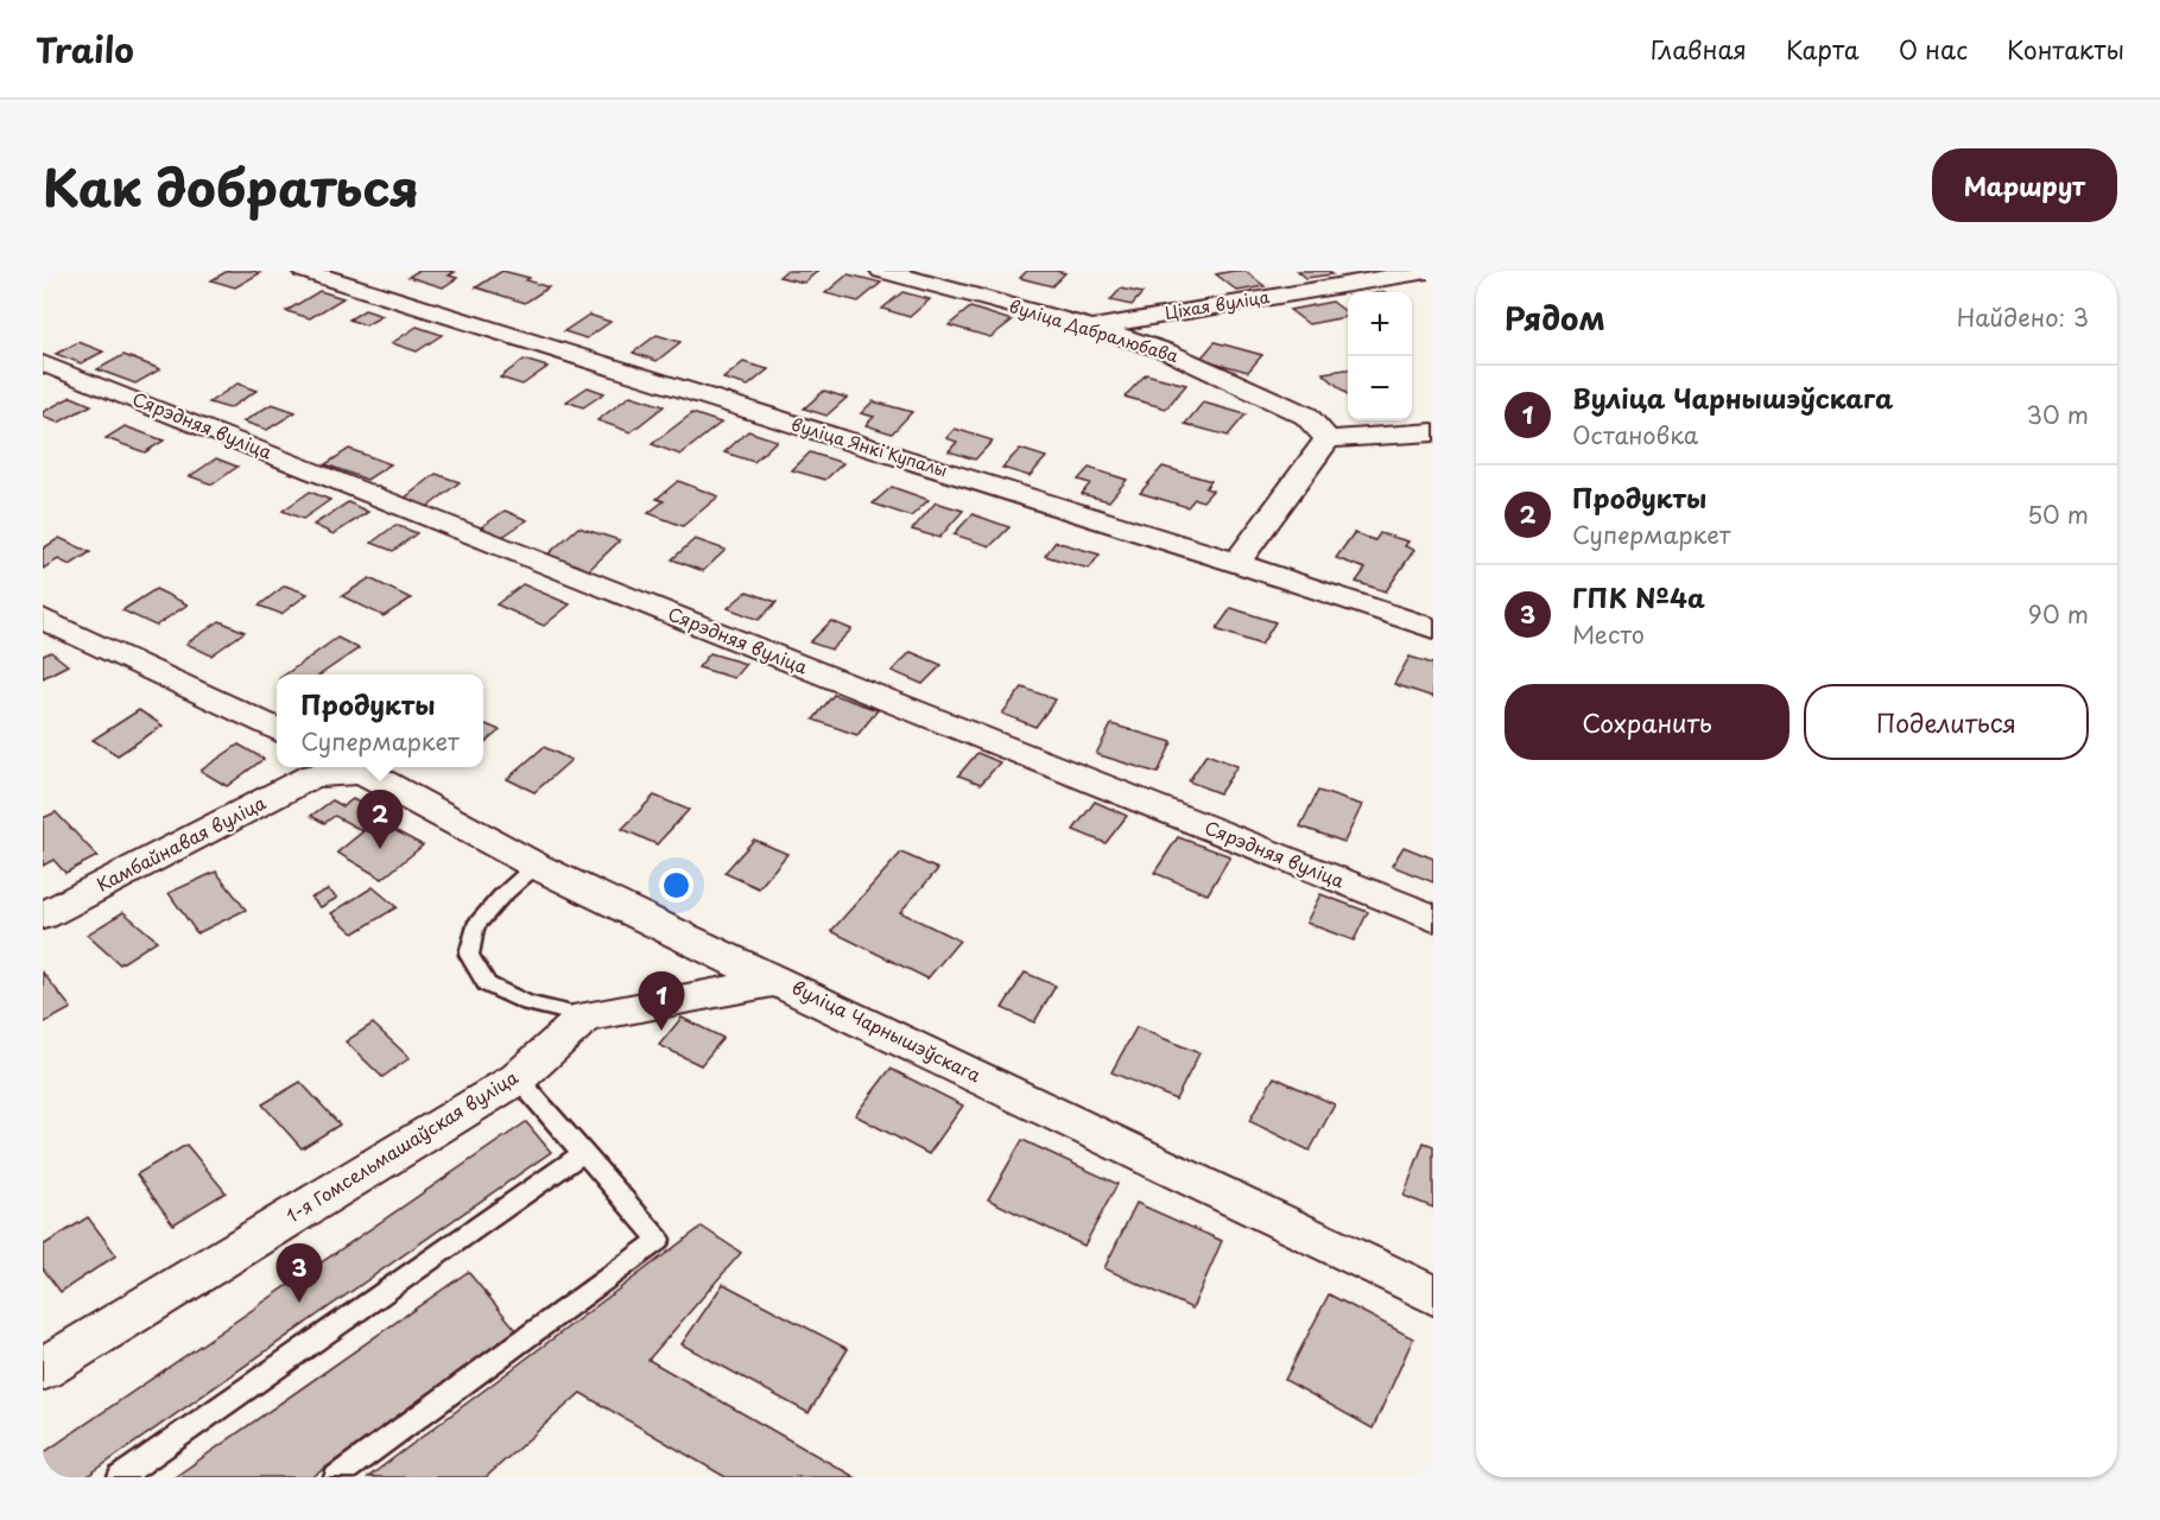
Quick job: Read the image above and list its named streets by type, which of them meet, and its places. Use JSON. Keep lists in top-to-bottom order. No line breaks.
{"streets":{"street":["Ціхая вуліца","вуліца Дабралюбава","Сярэдняя вуліца","вуліца Янкі Купалы","Камбайнавая вуліца","вуліца Чарнышэўскага","1-я Гомсельмашаўская вуліца"]},"crossings":[["Ціхая вуліца","вуліца Дабралюбава"],["Камбайнавая вуліца","вуліца Чарнышэўскага"]],"page":{"header":"Trailo","nav":["Главная","Карта","О нас","Контакты"],"title":"Как добраться","buttons":["Маршрут",["Сохранить","Поделиться"]],"heading":["Рядом","Найдено: 3"],"map_buttons":["+","−"],"list":[{"mark":"1","name":"Вуліца Чарнышэўскага","note":"Остановка","value":"30 m"},{"mark":"2","name":"Продукты","note":"Супермаркет","value":"50 m"},{"mark":"3","name":"ГПК №4а","note":"Место","value":"90 m"}],"popup":["Продукты","Супермаркет"],"pins":["2","1","3"]}}
